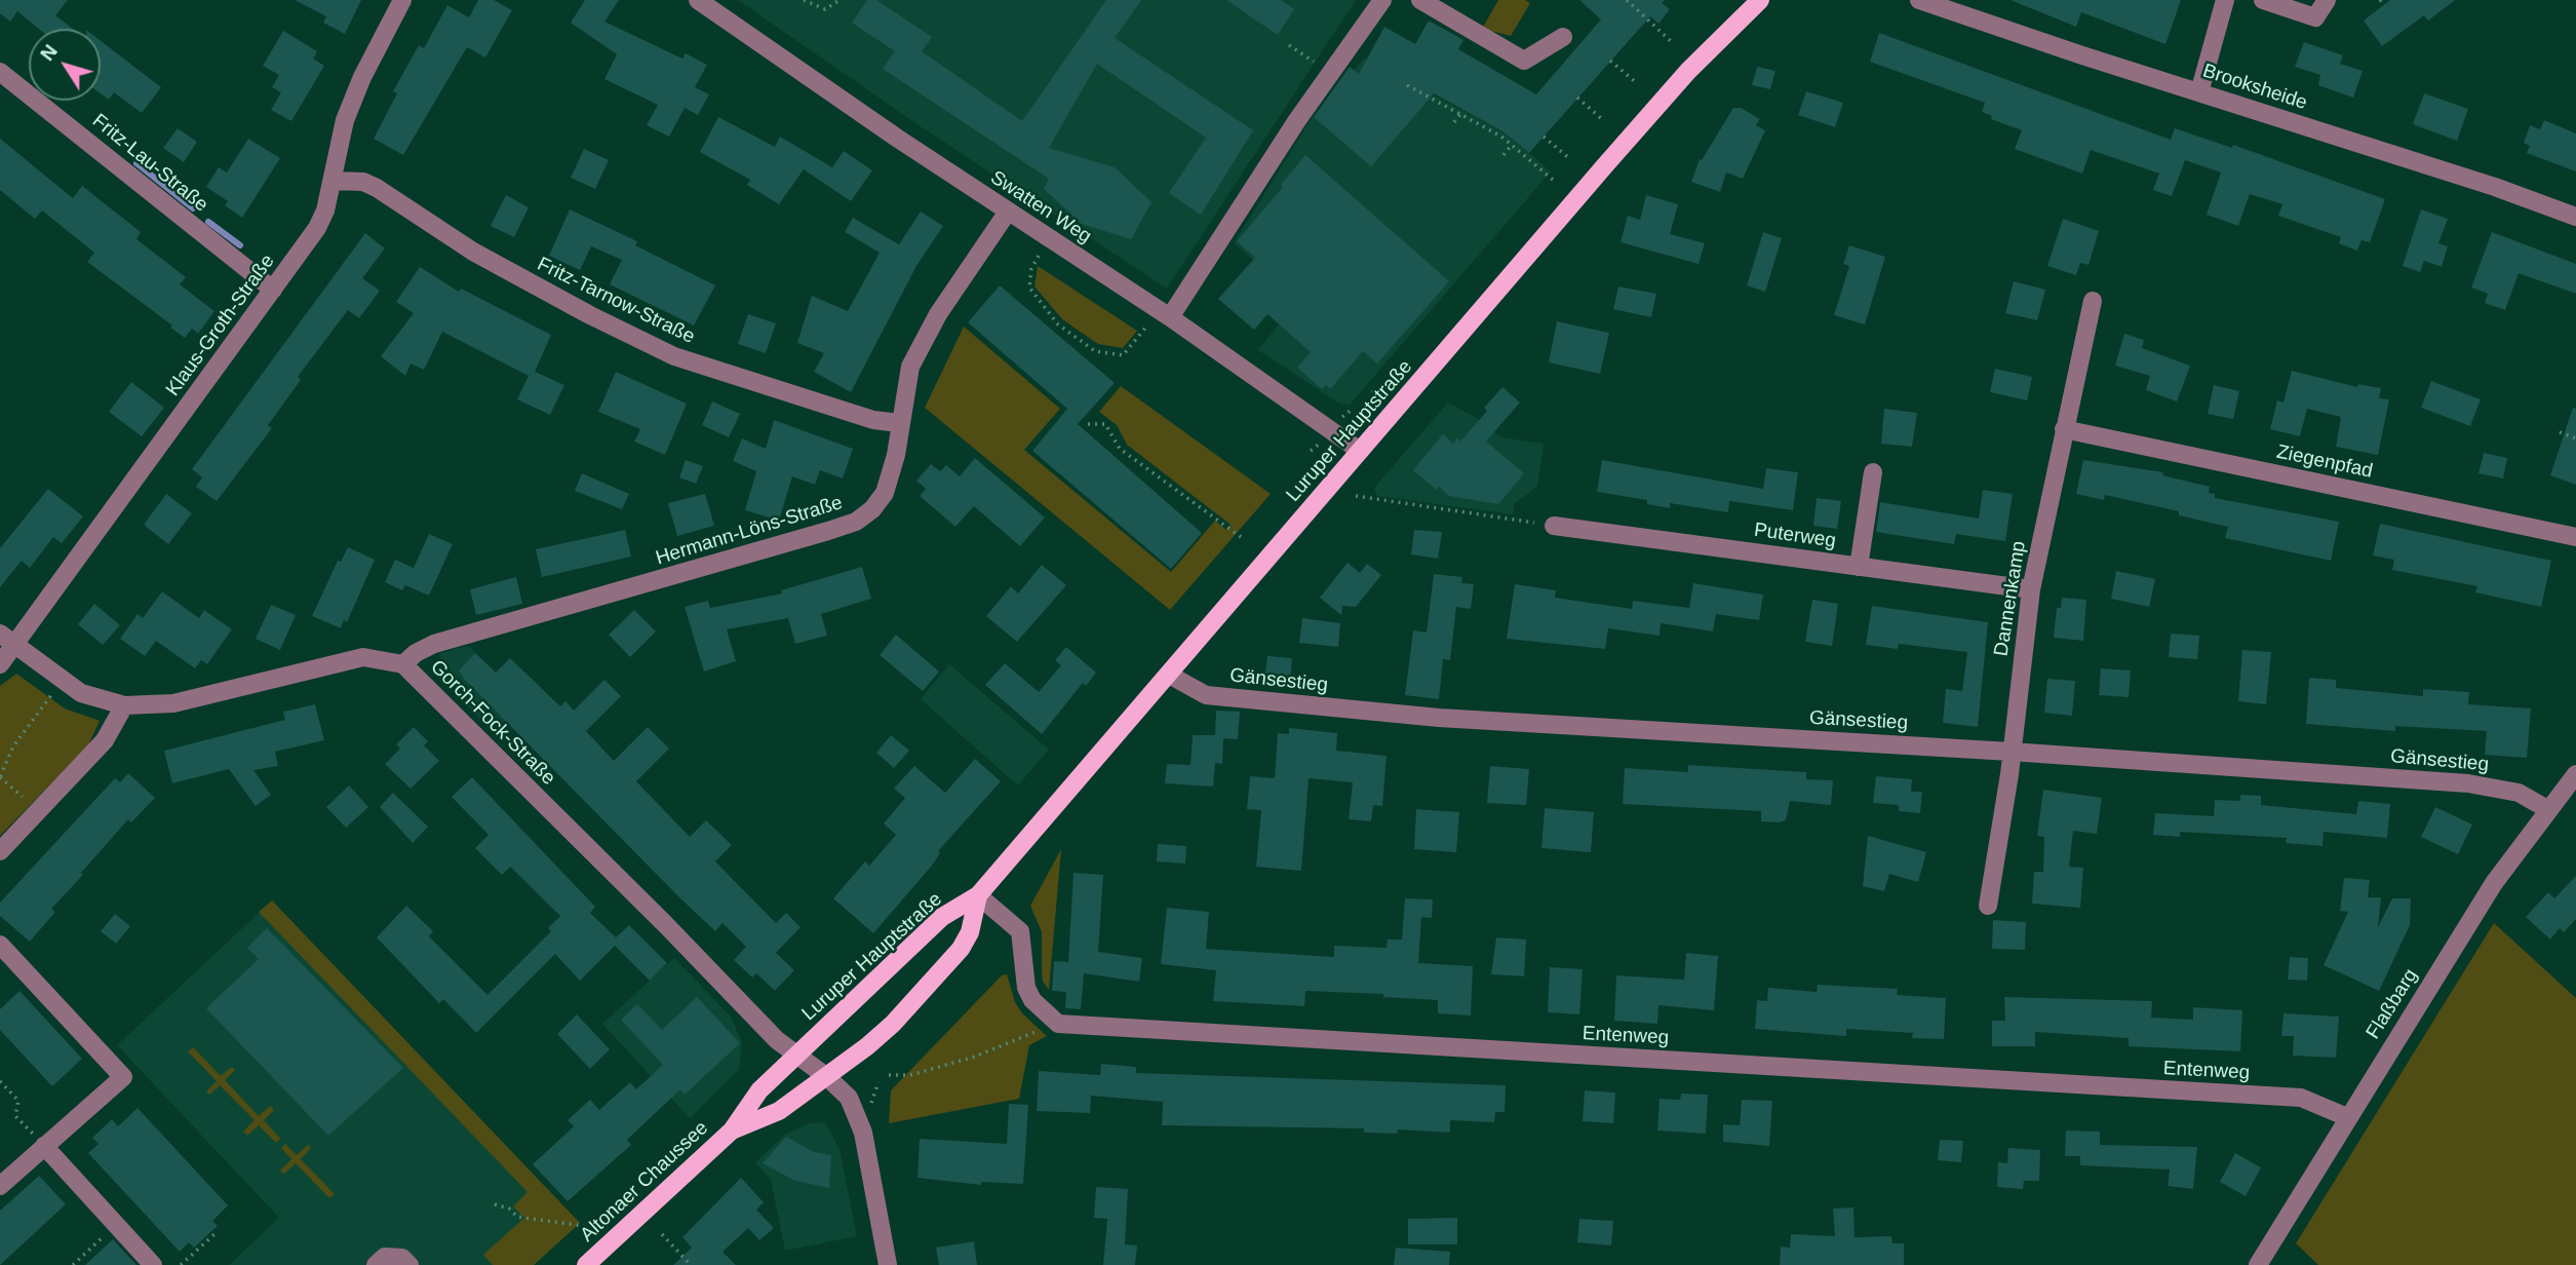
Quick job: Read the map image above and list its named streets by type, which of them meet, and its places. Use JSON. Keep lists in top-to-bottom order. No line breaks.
{"streets":{"main road":["Luruper Hauptstraße","Altonaer Chaussee"],"street":["Brooksheide","Fritz-Lau-Straße","Swatten Weg","Fritz-Tarnow-Straße","Klaus-Groth-Straße","Ziegenpfad","Hermann-Löns-Straße","Puterweg","Dannenkamp","Gänsestieg","Gorch-Fock-Straße","Flaßbarg","Entenweg"]},"crossings":[["Fritz-Lau-Straße","Klaus-Groth-Straße"],["Swatten Weg","Luruper Hauptstraße"],["Swatten Weg","Hermann-Löns-Straße"],["Fritz-Tarnow-Straße","Klaus-Groth-Straße"],["Fritz-Tarnow-Straße","Hermann-Löns-Straße"],["Klaus-Groth-Straße","Gorch-Fock-Straße"],["Luruper Hauptstraße","Gänsestieg"],["Luruper Hauptstraße","Gorch-Fock-Straße"],["Luruper Hauptstraße","Altonaer Chaussee"],["Ziegenpfad","Dannenkamp"],["Hermann-Löns-Straße","Gorch-Fock-Straße"],["Puterweg","Dannenkamp"],["Dannenkamp","Gänsestieg"],["Gänsestieg","Flaßbarg"],["Gorch-Fock-Straße","Altonaer Chaussee"],["Flaßbarg","Entenweg"]],"north":"top left"}
